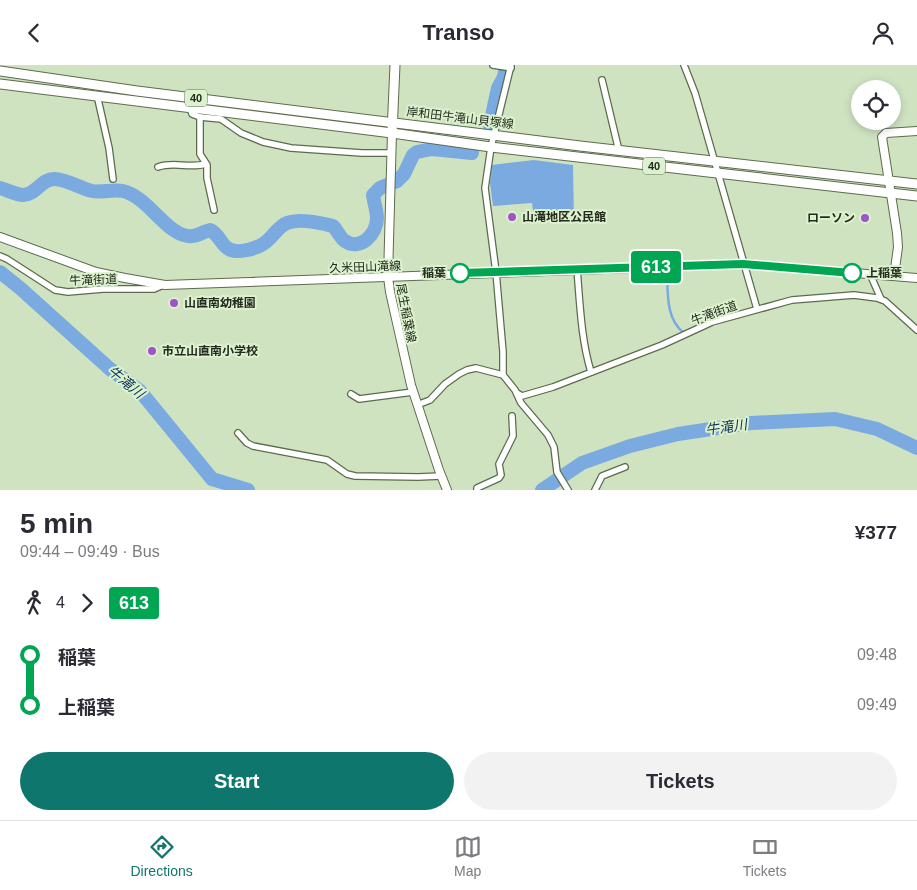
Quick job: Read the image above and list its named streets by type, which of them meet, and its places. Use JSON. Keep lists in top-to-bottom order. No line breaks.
{"streets":{"main road":["40","岸和田牛滝山貝塚線"],"street":["久米田山滝線","牛滝街道","尾生稲葉線"]},"crossings":[["岸和田牛滝山貝塚線","尾生稲葉線"],["久米田山滝線","牛滝街道"],["久米田山滝線","尾生稲葉線"]],"water":["牛滝川"],"places":["山滝地区公民館","ローソン","稲葉","上稲葉","山直南幼稚園","市立山直南小学校"],"lines":["bus line 613"],"page":{"header":"Transo","on_map":"613","heading":["5 min","09:44 – 09:49 · Bus","¥377"],"legs":["4","613"],"list":[{"name":"稲葉","value":"09:48"},{"name":"上稲葉","value":"09:49"}],"buttons":["Start","Tickets"],"tabs":["Directions","Map","Tickets"]}}
